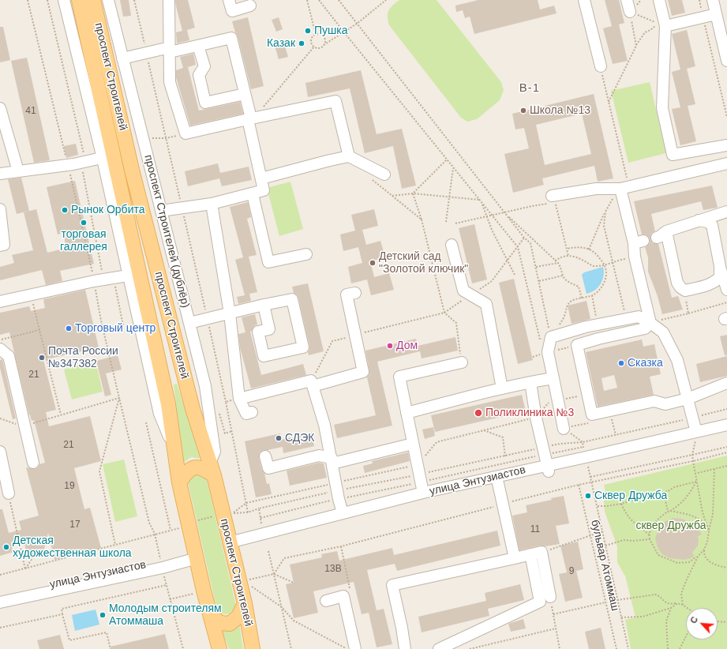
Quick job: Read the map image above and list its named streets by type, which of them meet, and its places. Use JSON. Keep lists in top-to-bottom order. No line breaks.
{"streets":{"main road":["проспект Строителей"],"street":["проспект Строителей (дублёр)","улица Энтузиастов"],"path":["бульвар Атоммаш"]},"crossings":[["проспект Строителей","проспект Строителей (дублёр)"],["проспект Строителей","улица Энтузиастов"]],"districts":["В-1"],"parks":["сквер Дружба"],"places":["Пушка","Казак","Школа №13","Рынок Орбита","торговая галлерея","Детский сад \"Золотой ключик\"","Торговый центр","Дом","Почта России №347382","Сказка","Поликлиника №3","СДЭК","Сквер Дружба","Детская художественная школа","Молодым строителям Атоммаша"],"house_numbers":["41","21","21","19","17","11","13В","9"],"north":"top left"}
